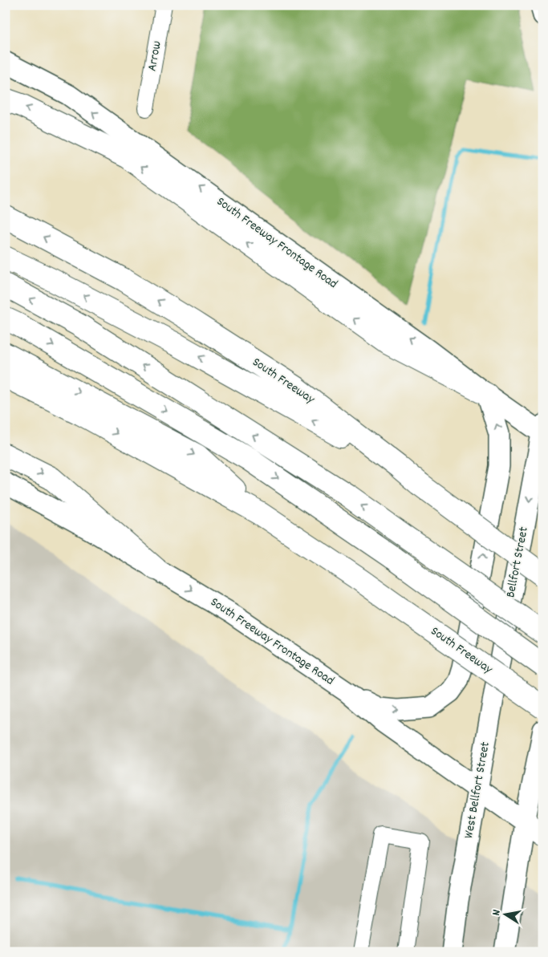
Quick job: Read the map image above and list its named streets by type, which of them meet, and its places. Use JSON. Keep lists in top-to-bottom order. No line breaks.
{"streets":{"highway":["South Freeway"],"main road":["South Freeway Frontage Road","Bellfort Street","West Bellfort Street"],"street":["Arrow"]},"crossings":[["South Freeway Frontage Road","Bellfort Street"],["South Freeway Frontage Road","West Bellfort Street"],["Bellfort Street","West Bellfort Street"]],"one_way":["Bellfort Street"],"north":"left"}
